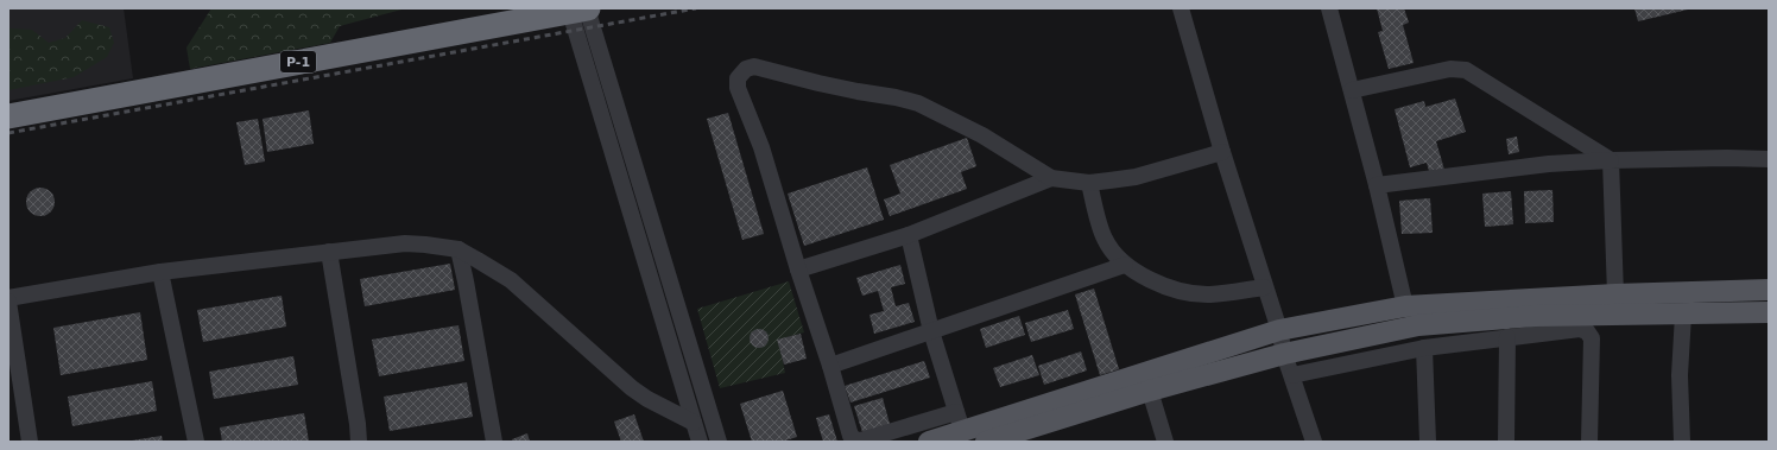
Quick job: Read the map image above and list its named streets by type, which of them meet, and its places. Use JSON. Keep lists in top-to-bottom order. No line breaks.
{"streets":{"highway":["P-1"]}}
